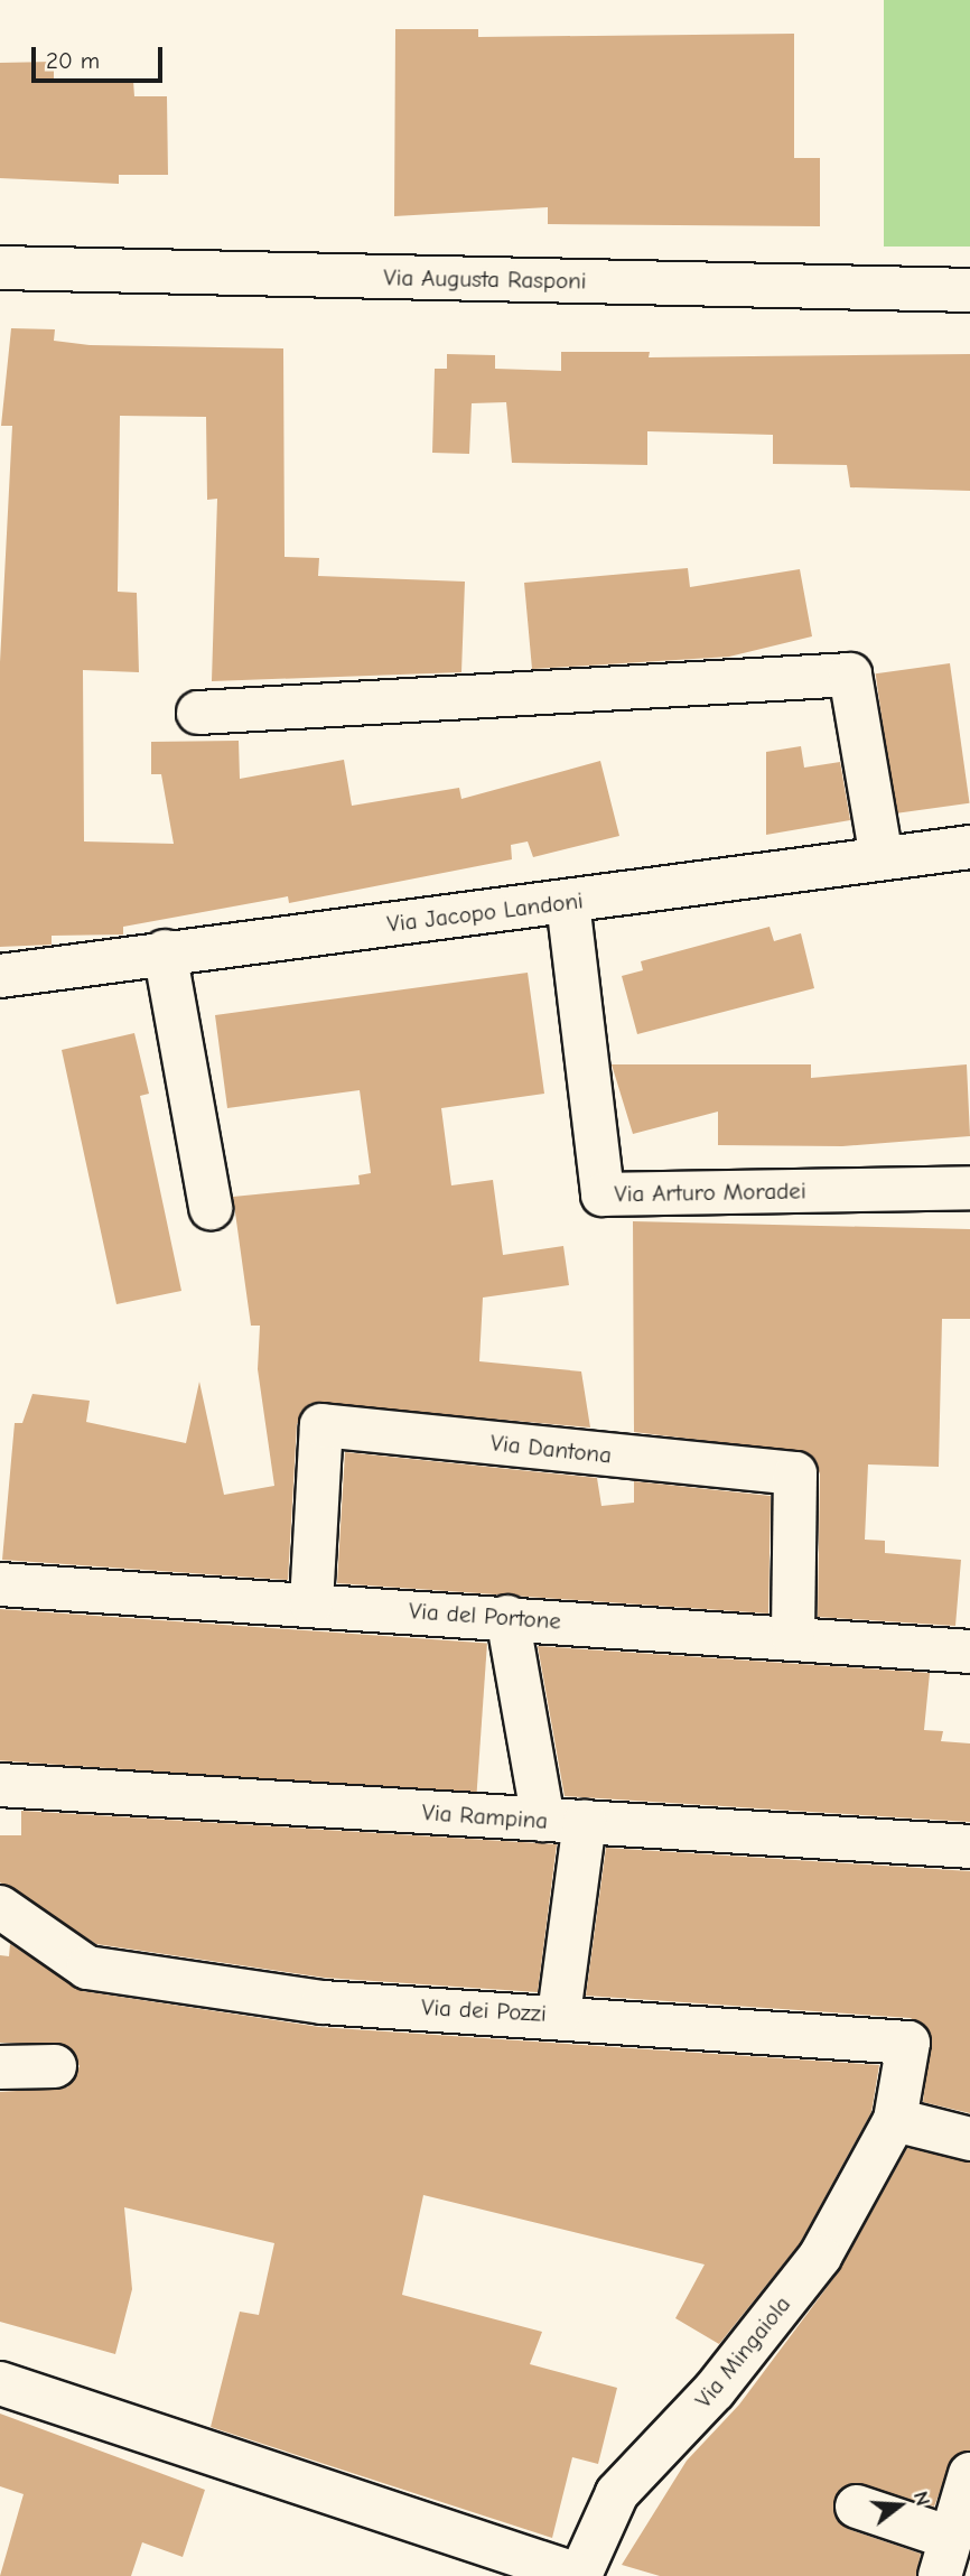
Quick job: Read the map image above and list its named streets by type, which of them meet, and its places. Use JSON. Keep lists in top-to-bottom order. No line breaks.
{"streets":{"street":["Via Augusta Rasponi","Via Jacopo Landoni","Via Arturo Moradei","Via Dantona","Via del Portone","Via Rampina","Via dei Pozzi","Via Mingaiola"]},"crossings":[["Via Jacopo Landoni","Via Arturo Moradei"],["Via Dantona","Via del Portone"],["Via dei Pozzi","Via Mingaiola"]],"scale_bar":"20 m","north":"right"}
